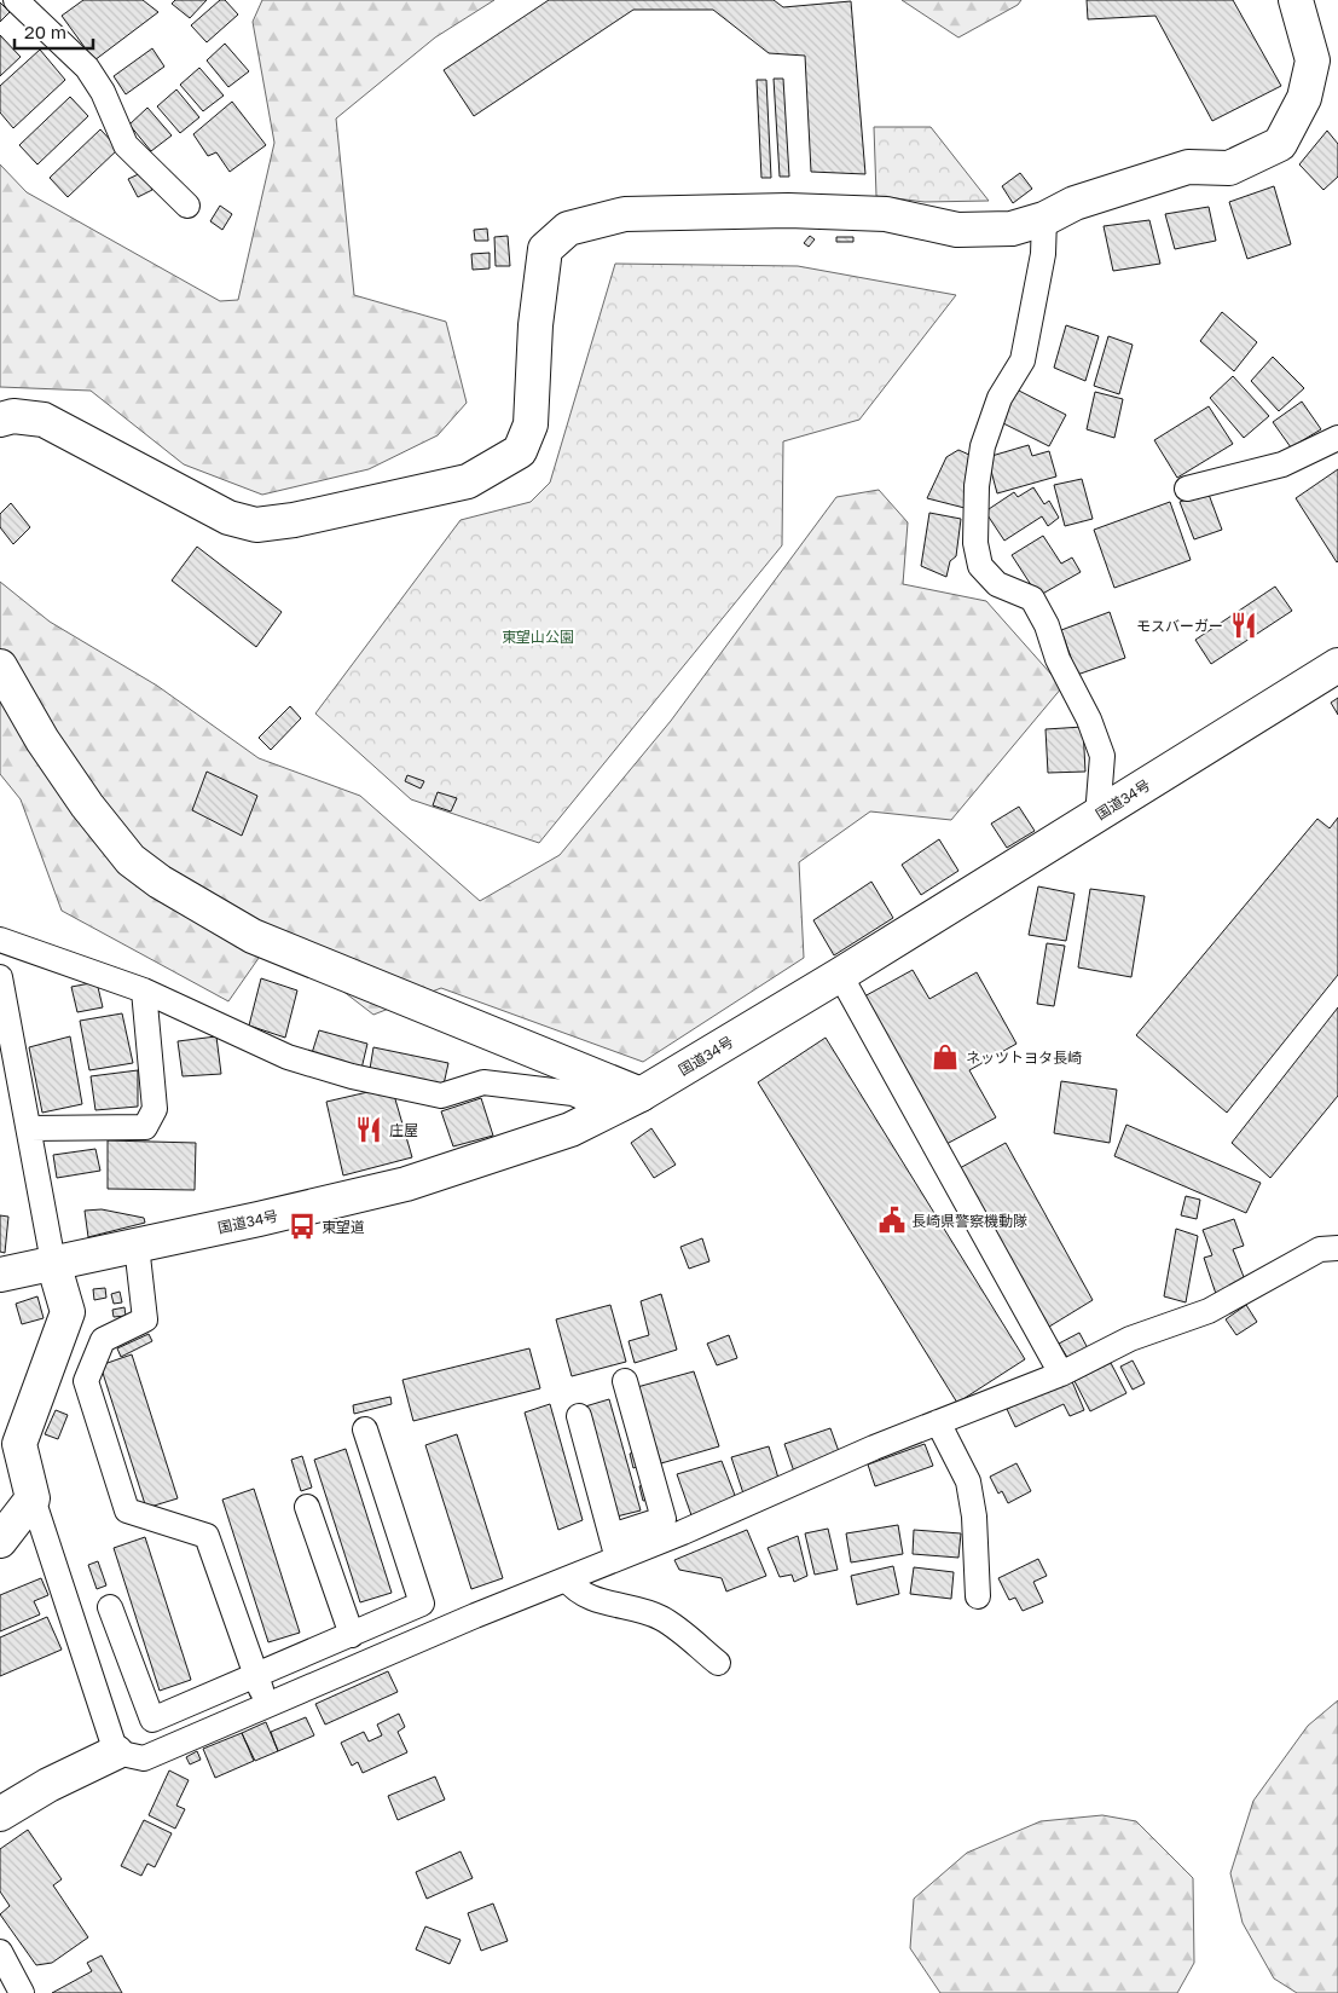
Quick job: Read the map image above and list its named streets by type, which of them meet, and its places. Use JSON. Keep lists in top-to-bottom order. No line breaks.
{"streets":{"main road":["国道34号"]},"parks":["東望山公園"],"places":{"restaurant":["モスバーガー","庄屋"],"shop":["ネッツトヨタ長崎"],"public building":["長崎県警察機動隊"],"bus stop":["東望道"]},"scale_bar":"20 m"}
